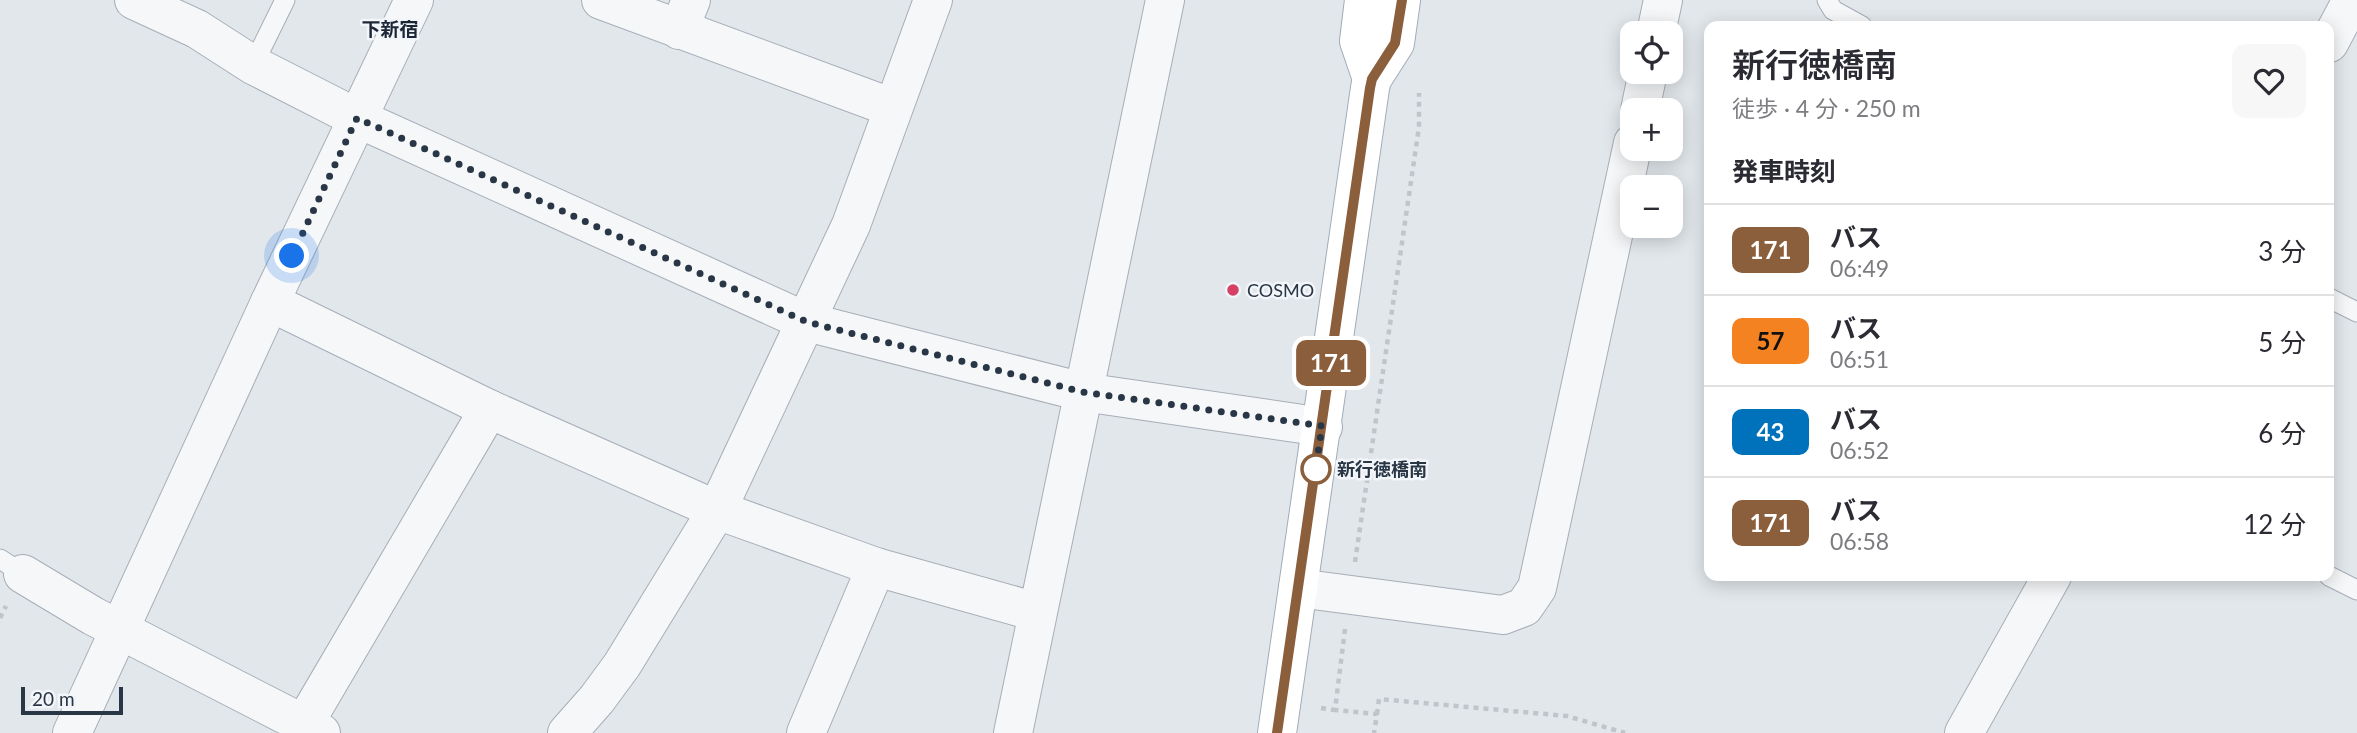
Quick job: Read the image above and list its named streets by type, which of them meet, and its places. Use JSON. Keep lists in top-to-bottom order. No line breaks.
{"districts":["下新宿"],"places":["COSMO","新行徳橋南"],"lines":["bus line 171"],"scale_bar":"20 m","page":{"on_map":"171","map_buttons":["+","−"],"heading":[["新行徳橋南","徒歩 · 4 分 · 250 m"],"発車時刻"],"list":[{"mark":"171","name":"バス","note":"06:49","value":"3 分"},{"mark":"57","name":"バス","note":"06:51","value":"5 分"},{"mark":"43","name":"バス","note":"06:52","value":"6 分"},{"mark":"171","name":"バス","note":"06:58","value":"12 分"}],"scale":"20 m"}}
